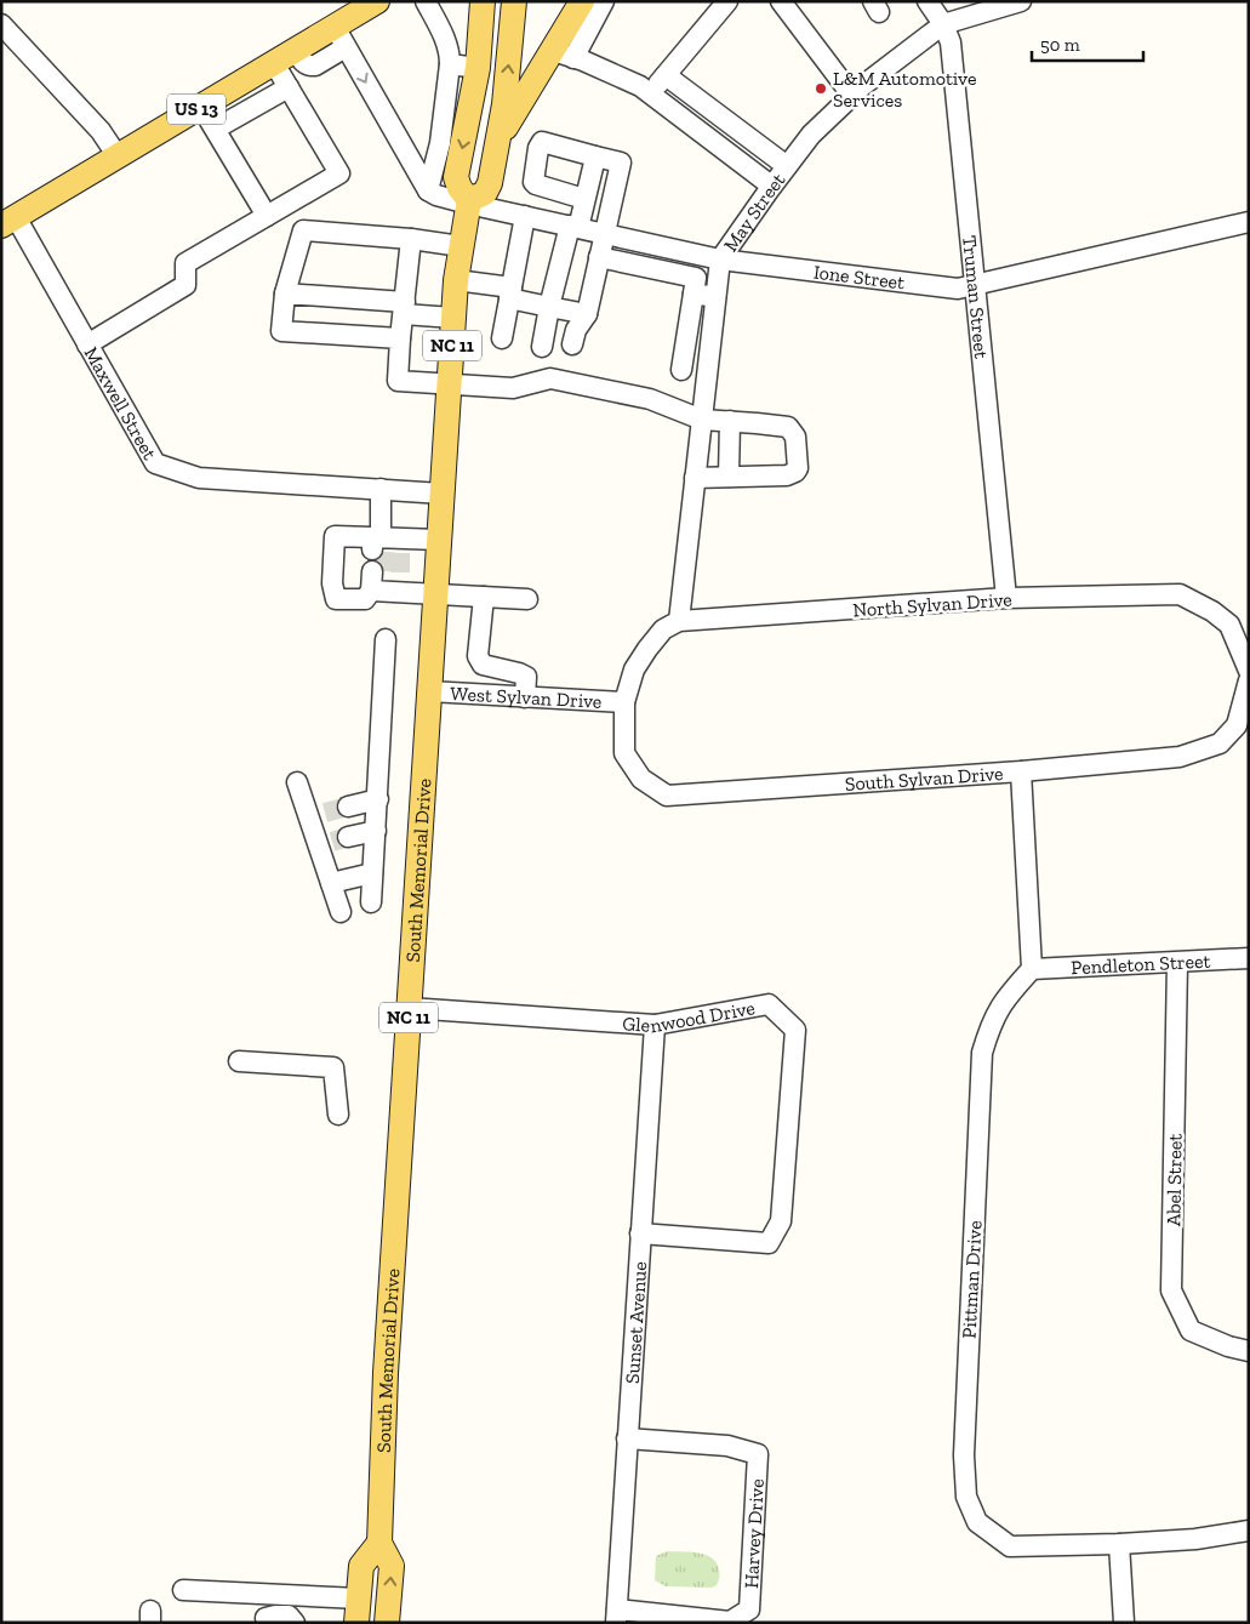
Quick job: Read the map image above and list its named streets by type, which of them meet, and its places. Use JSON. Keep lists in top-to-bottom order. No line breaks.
{"streets":{"main road":["US 13","NC 11","South Memorial Drive"],"street":["May Street","Ione Street","Truman Street","Maxwell Street","North Sylvan Drive","West Sylvan Drive","South Sylvan Drive","Pendleton Street","Glenwood Drive","Abel Street","Pittman Drive","Sunset Avenue","Harvey Drive"]},"crossings":[["US 13","Maxwell Street"],["May Street","Ione Street"],["May Street","Truman Street"],["May Street","North Sylvan Drive"],["Ione Street","Truman Street"],["Ione Street","South Memorial Drive"],["Truman Street","North Sylvan Drive"],["Maxwell Street","South Memorial Drive"],["West Sylvan Drive","South Sylvan Drive"],["West Sylvan Drive","South Memorial Drive"],["South Memorial Drive","Glenwood Drive"],["Pendleton Street","Abel Street"],["Pendleton Street","Pittman Drive"],["Glenwood Drive","Sunset Avenue"],["Sunset Avenue","Harvey Drive"]],"places":["L&M Automotive Services"],"scale_bar":"50 m"}
